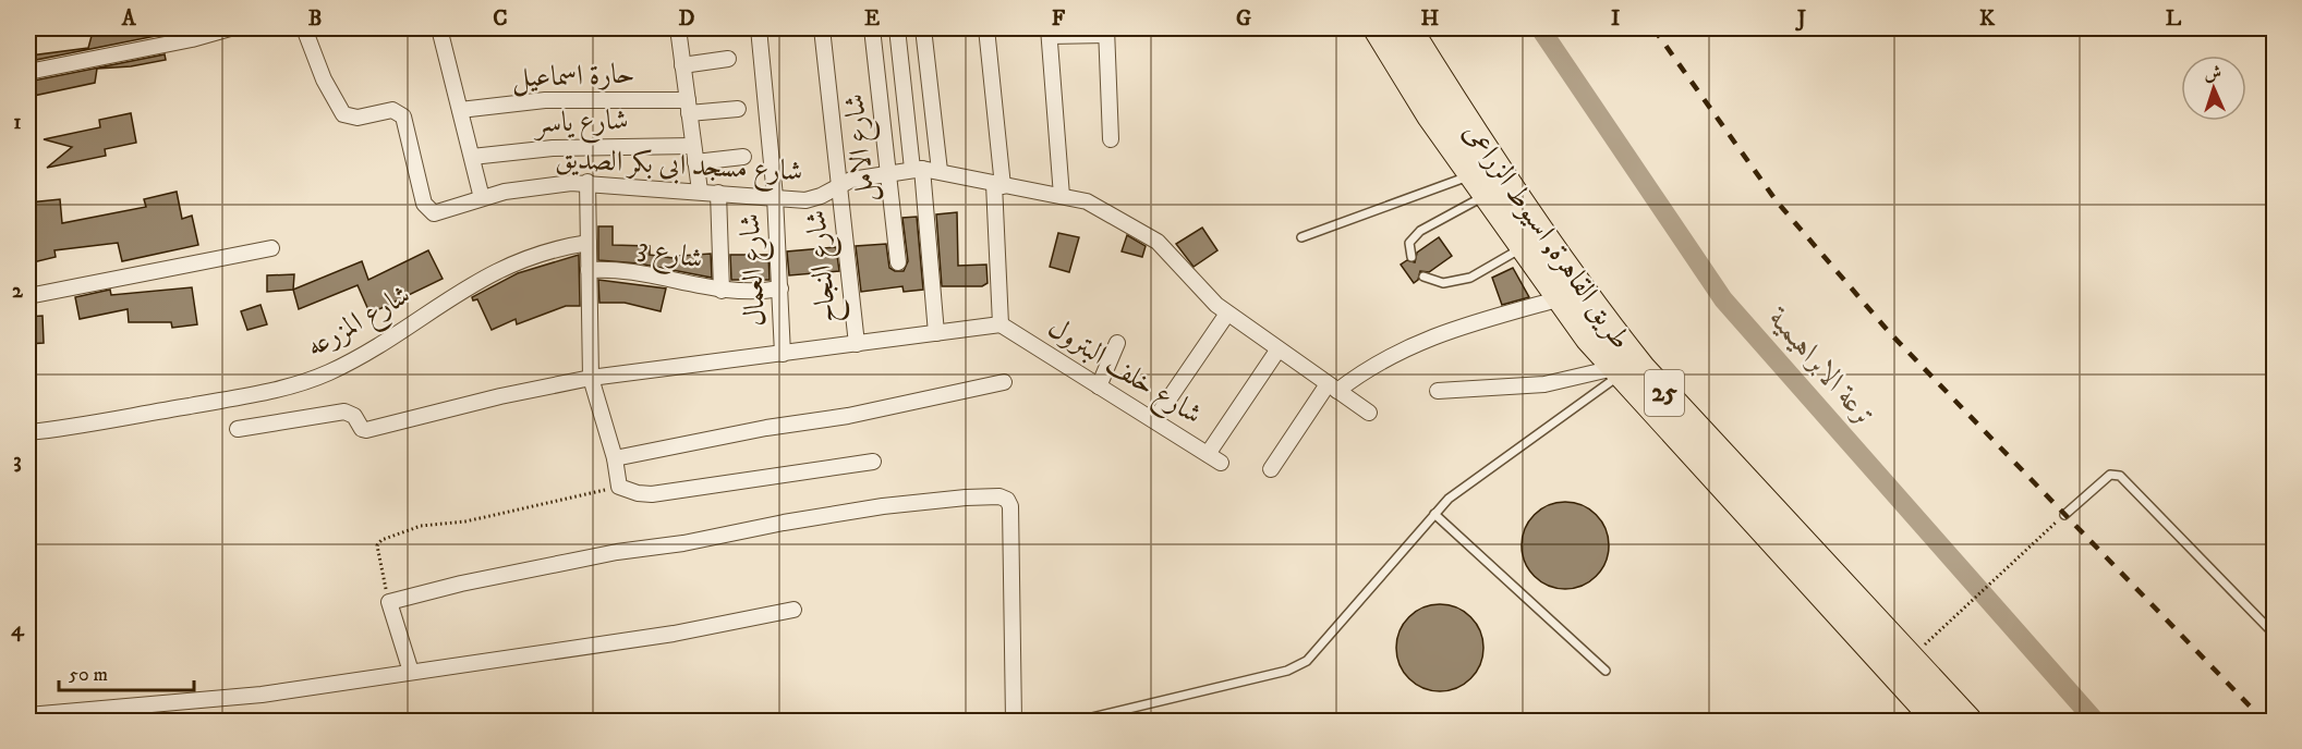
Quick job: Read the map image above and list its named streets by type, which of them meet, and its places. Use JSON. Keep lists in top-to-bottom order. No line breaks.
{"streets":{"highway":["طريق القاهرة, اسيوط الزراعى","25"],"street":["حارة اسماعيل","شارع ياسر","شارع الامل","شارع مسجد ابى بكر الصديق","شارع 3","شارع النجاح","شارع العمال","شارع المزرعه","شارع خلف البترول"]},"crossings":[["شارع الامل","شارع مسجد ابى بكر الصديق"],["شارع مسجد ابى بكر الصديق","شارع النجاح"],["شارع مسجد ابى بكر الصديق","شارع العمال"],["شارع 3","شارع العمال"]],"water":["ترعة الابراهيمية"],"scale_bar":"50 m","north":"top","grid":{"columns":["A","B","C","D","E","F","G","H","I","J","K","L"],"rows":["1","2","3","4"]}}
